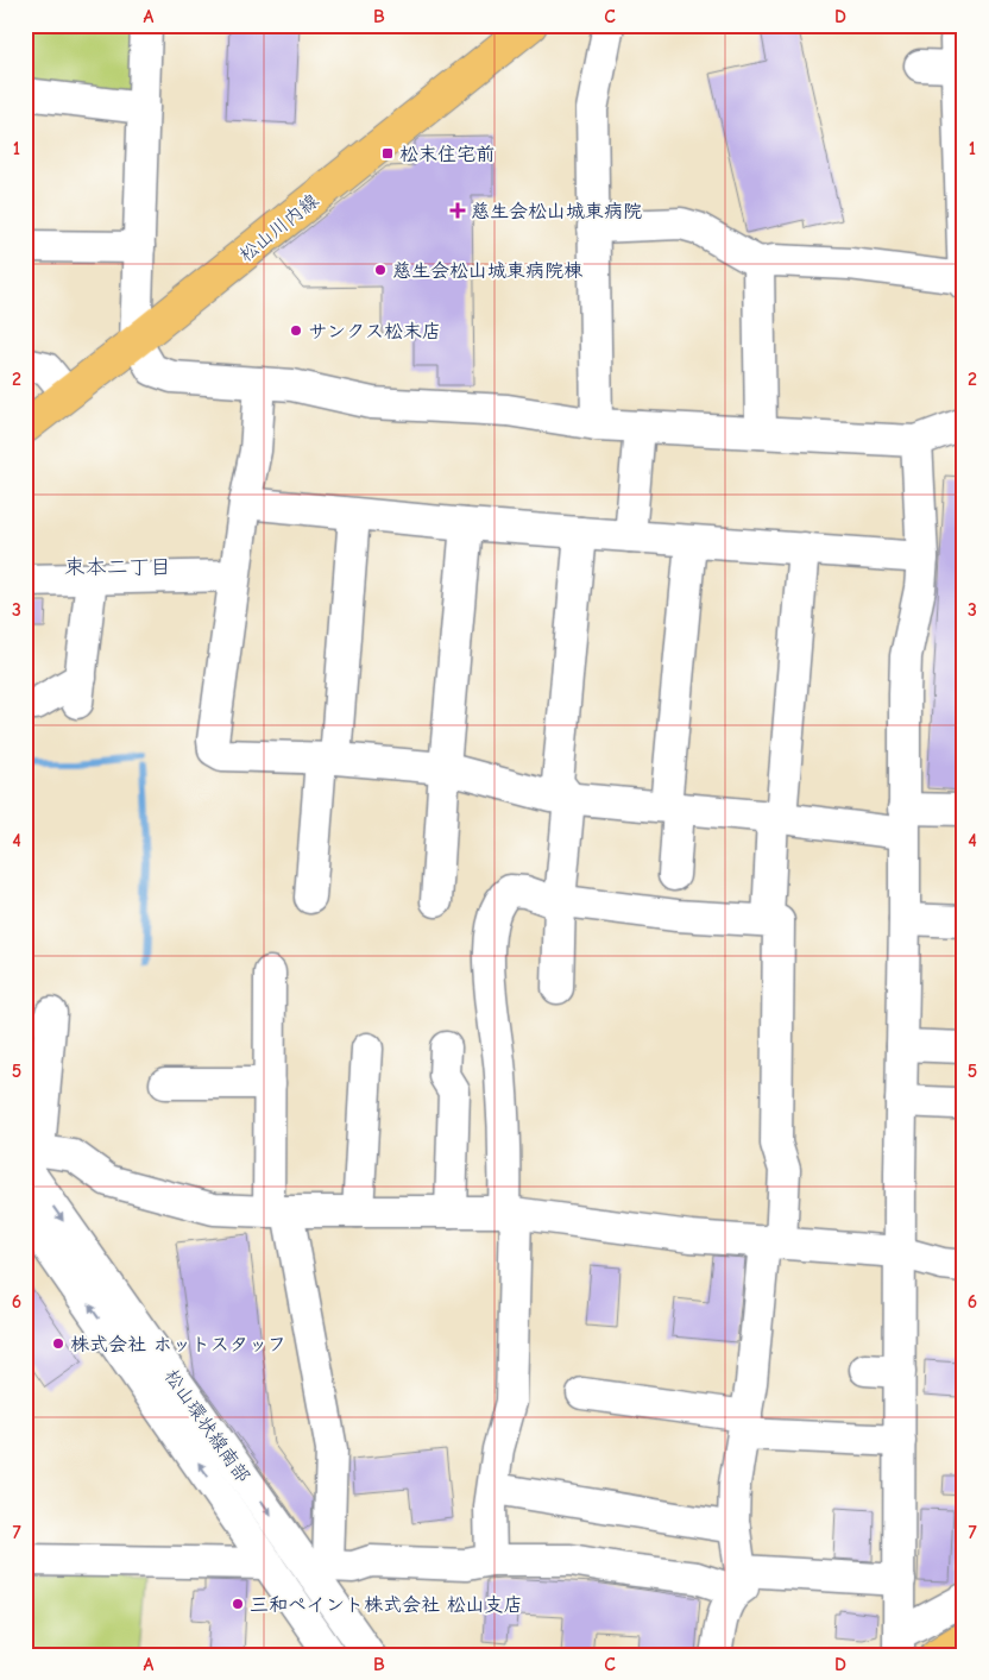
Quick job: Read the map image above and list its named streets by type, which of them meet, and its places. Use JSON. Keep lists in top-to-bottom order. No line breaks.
{"streets":{"main road":["松山川内線"],"street":["松山環状線南部"]},"districts":["束本二丁目"],"places":{"transit":["松末住宅前"],"health":["慈生会松山城東病院"],"other":["慈生会松山城東病院棟","サンクス松末店","株式会社 ホットスタッフ","三和ペイント株式会社 松山支店"]},"grid":{"columns":["A","B","C","D"],"rows":["1","2","3","4","5","6","7"]}}
